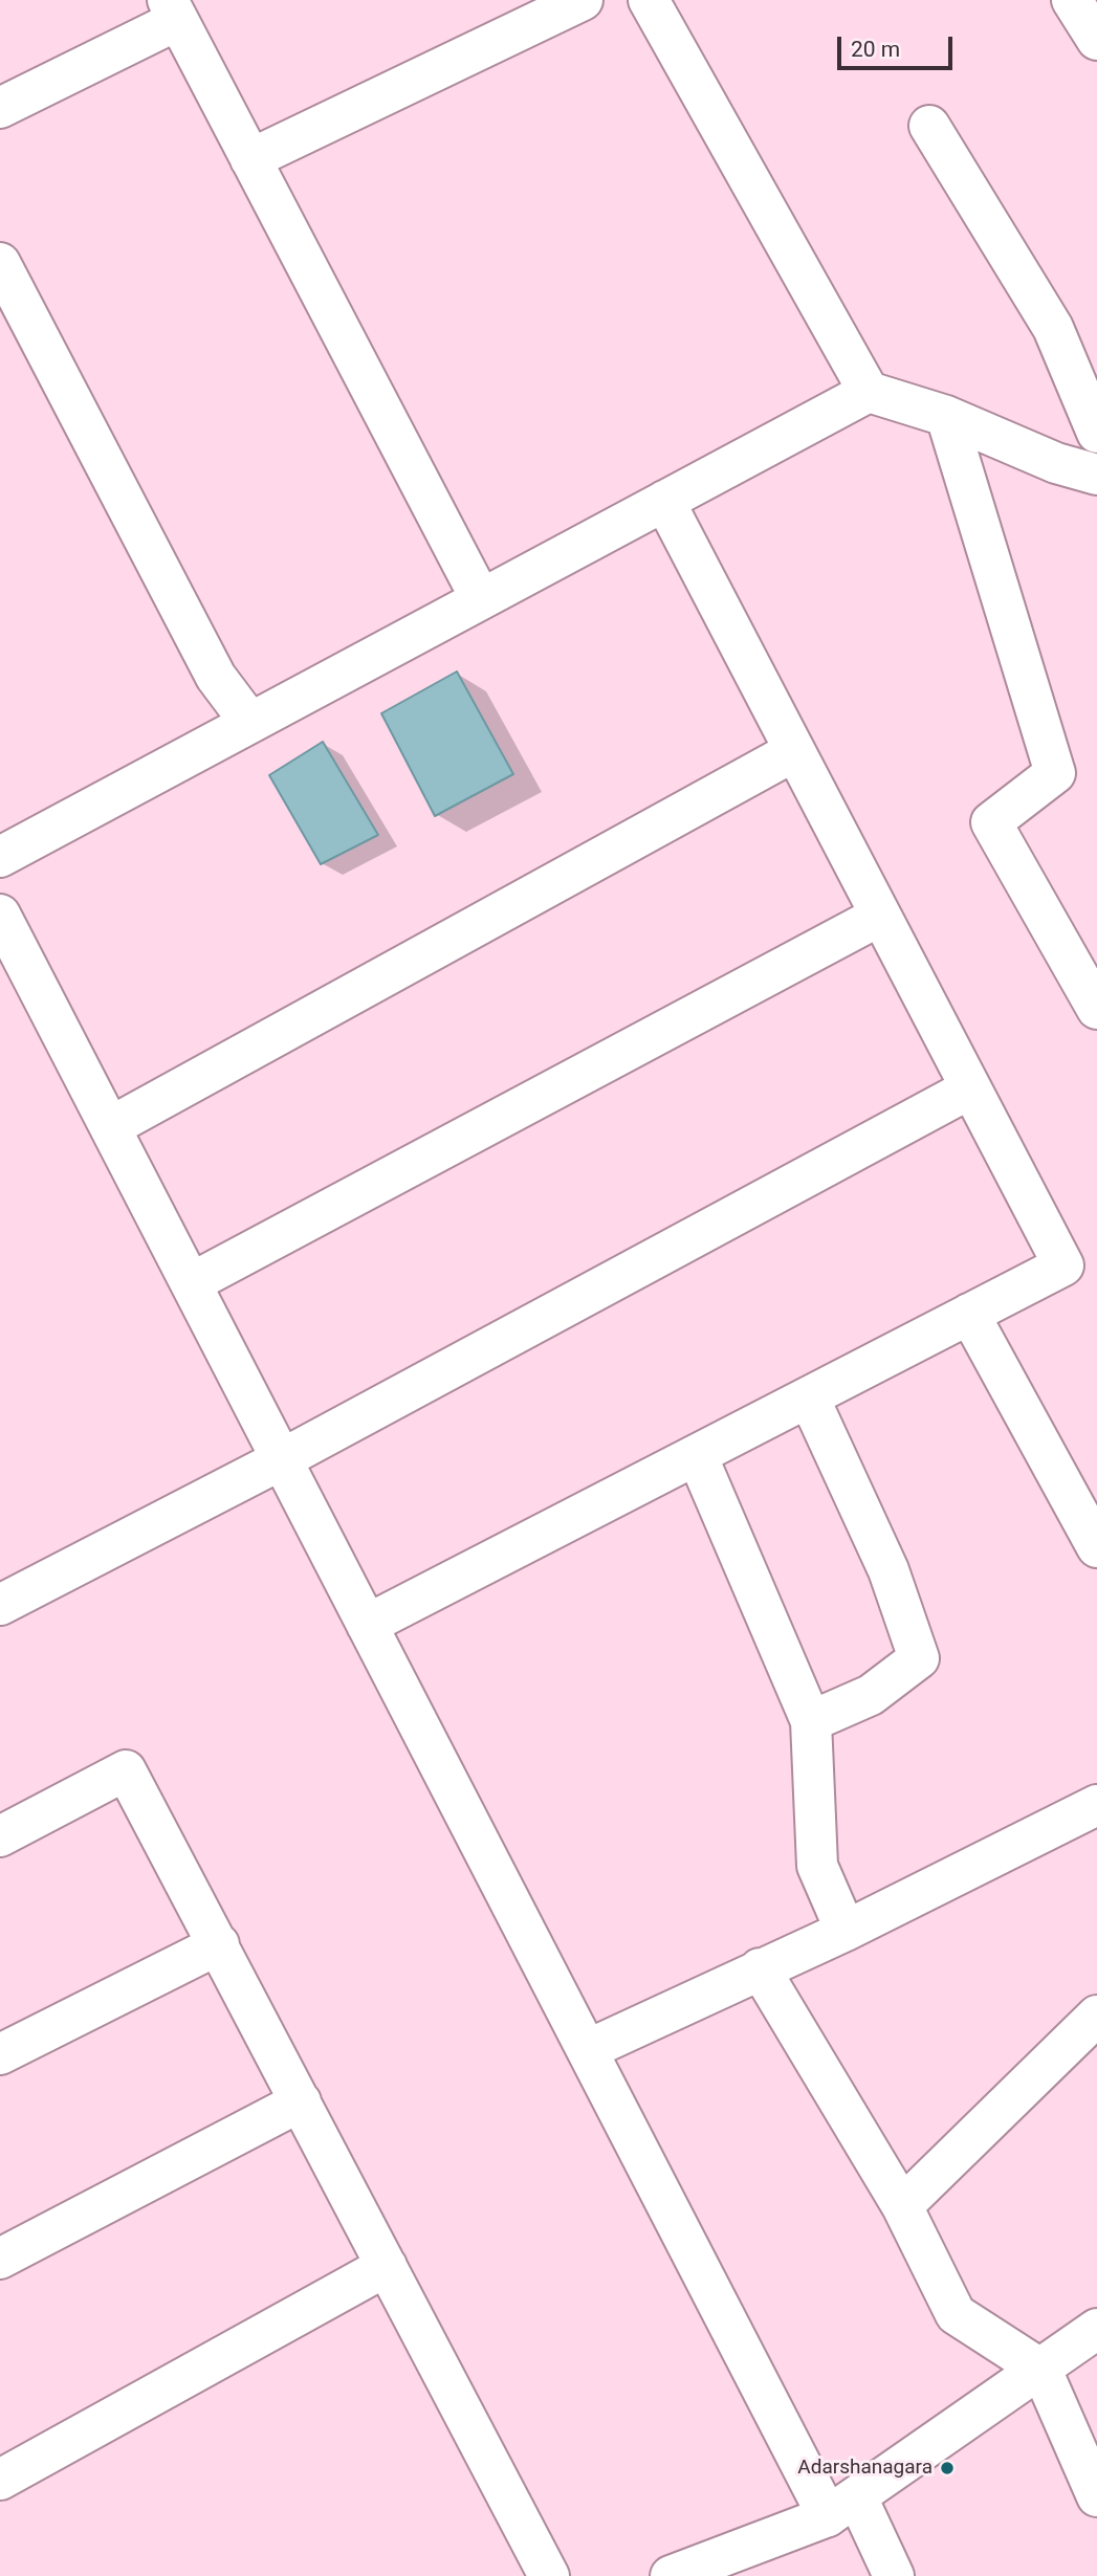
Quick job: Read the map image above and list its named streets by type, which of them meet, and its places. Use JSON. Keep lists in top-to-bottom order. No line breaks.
{"places":["Adarshanagara"],"scale_bar":"20 m"}
